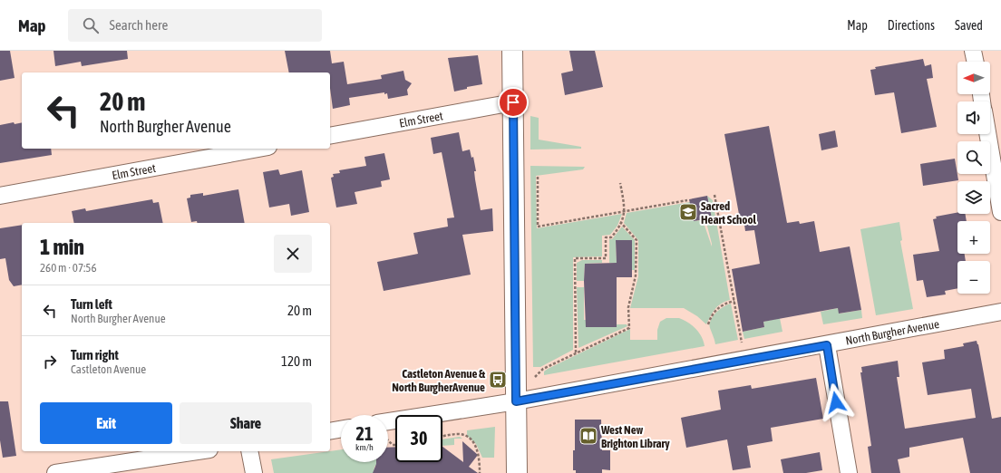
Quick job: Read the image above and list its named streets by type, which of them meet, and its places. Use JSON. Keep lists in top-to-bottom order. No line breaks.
{"streets":{"street":["Elm Street","North Burgher Avenue"]},"places":{"school or university":["Sacred Heart School"],"bus stop":["Castleton Avenue & North BurgherAvenue"],"library":["West New Brighton Library"]},"north":"left","page":{"header":"Map","search":"Search here","nav":["Map","Directions","Saved"],"map_buttons":["+","−"],"turn":["20 m","North Burgher Avenue"],"heading":["1 min","260 m · 07:56"],"list":[{"name":"Turn left","note":"North Burgher Avenue","value":"20 m"},{"name":"Turn right","note":"Castleton Avenue","value":"120 m"}],"buttons":["Exit","Share"],"speed":"21 km/h","limit":"30"}}
